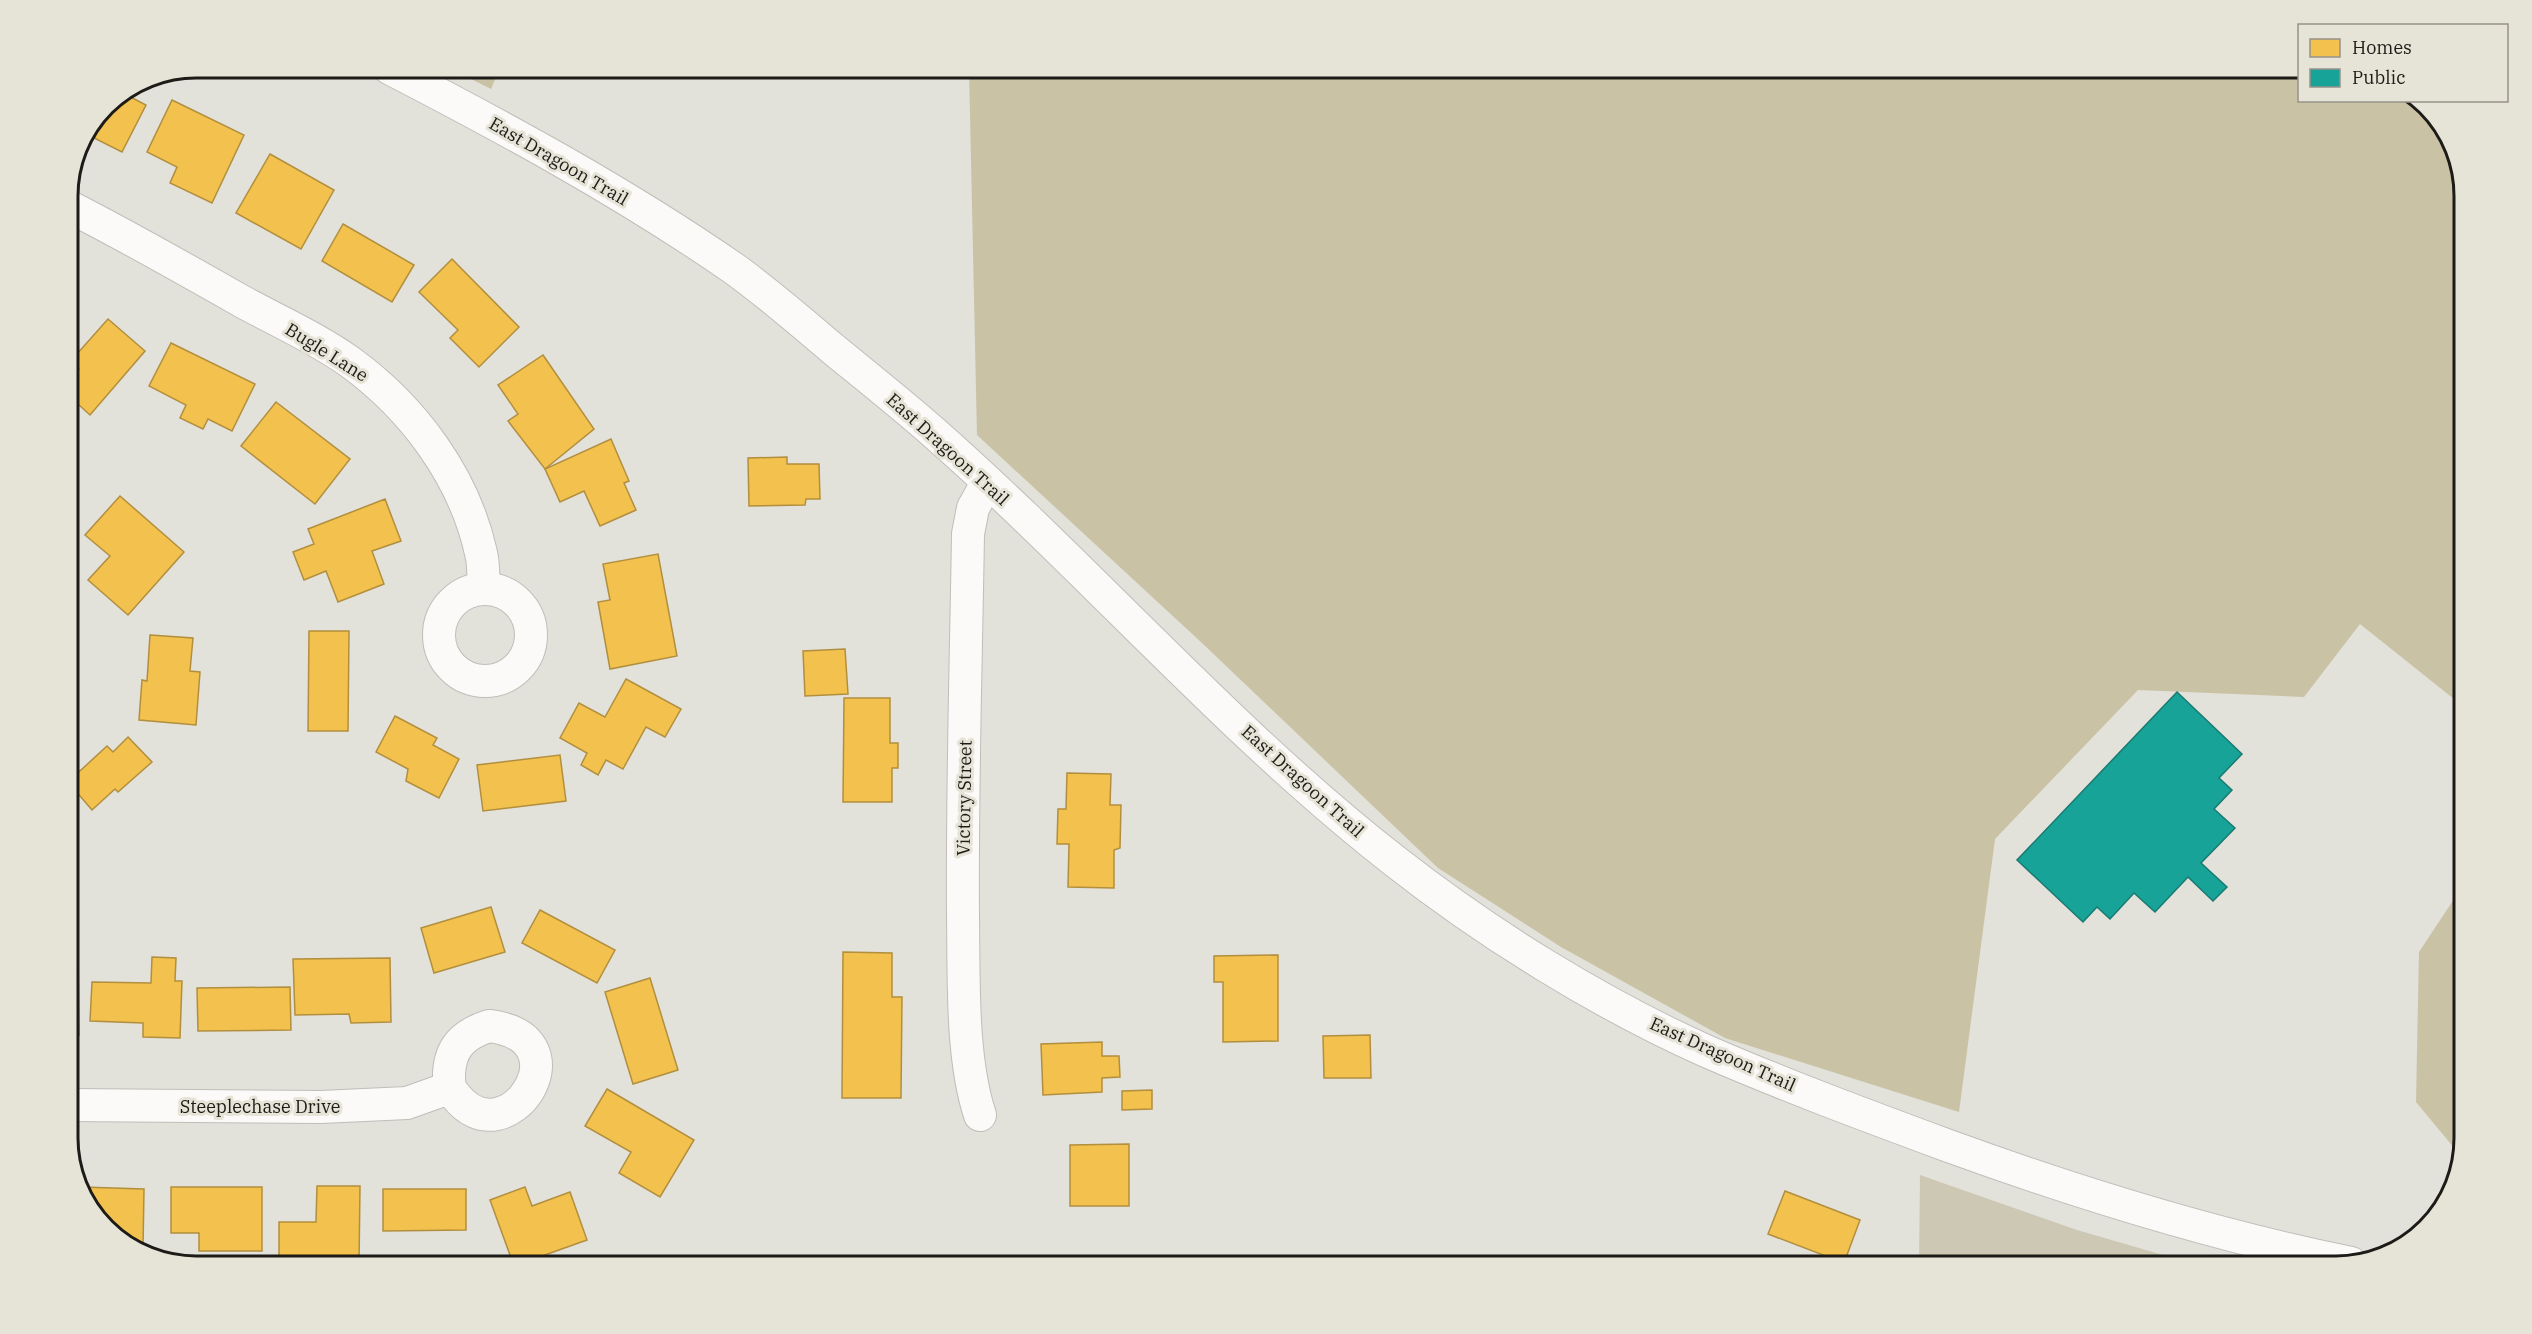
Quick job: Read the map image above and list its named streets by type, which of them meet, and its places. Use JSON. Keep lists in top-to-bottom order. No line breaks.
{"streets":{"street":["East Dragoon Trail","Bugle Lane","Victory Street","Steeplechase Drive"]},"crossings":[["East Dragoon Trail","Victory Street"]],"legend":["Homes","Public"]}
